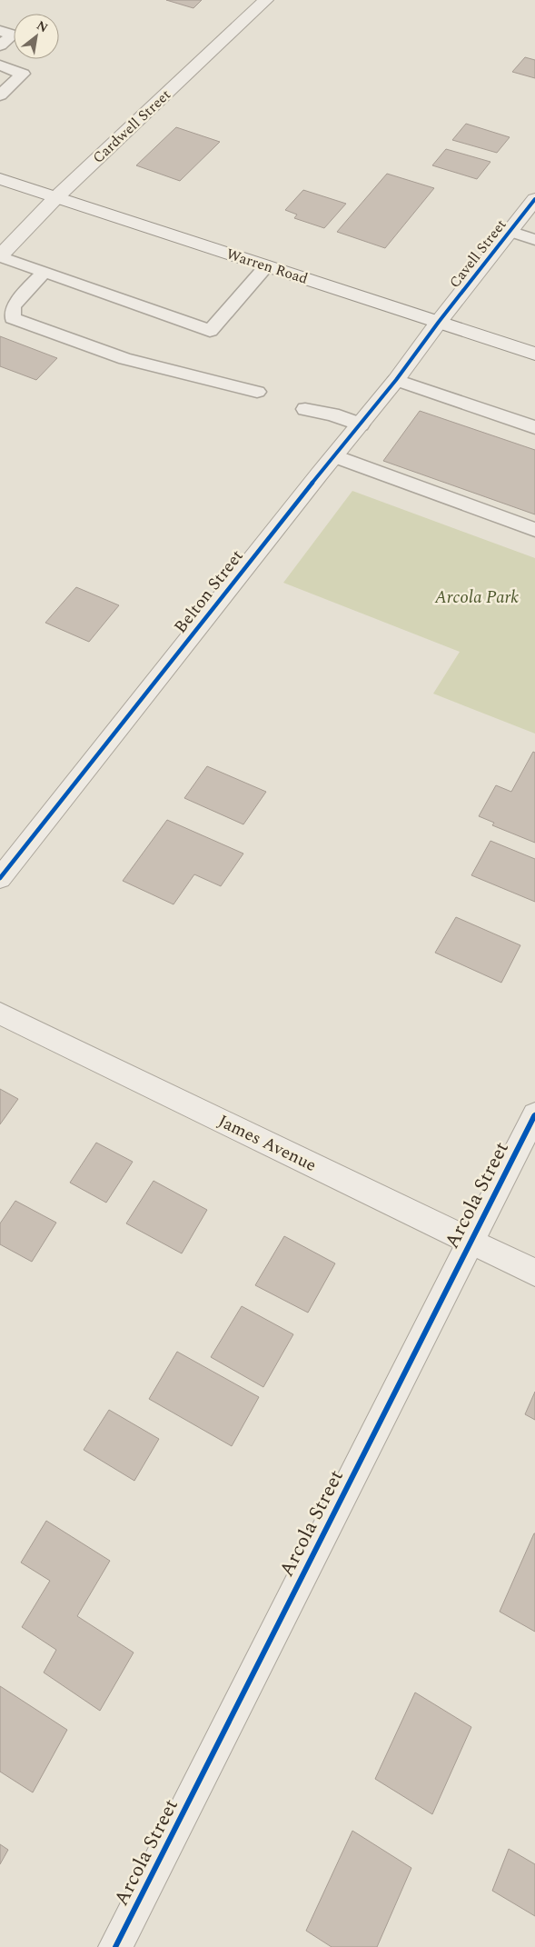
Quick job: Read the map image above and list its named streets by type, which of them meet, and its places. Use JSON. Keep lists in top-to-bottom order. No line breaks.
{"streets":{"street":["Cardwell Street","Cavell Street","Warren Road","Belton Street","James Avenue","Arcola Street"]},"crossings":[["Cardwell Street","Warren Road"],["Cavell Street","Warren Road"],["Cavell Street","Belton Street"],["Warren Road","Belton Street"],["James Avenue","Arcola Street"]],"parks":["Arcola Park"],"north":"top right"}
